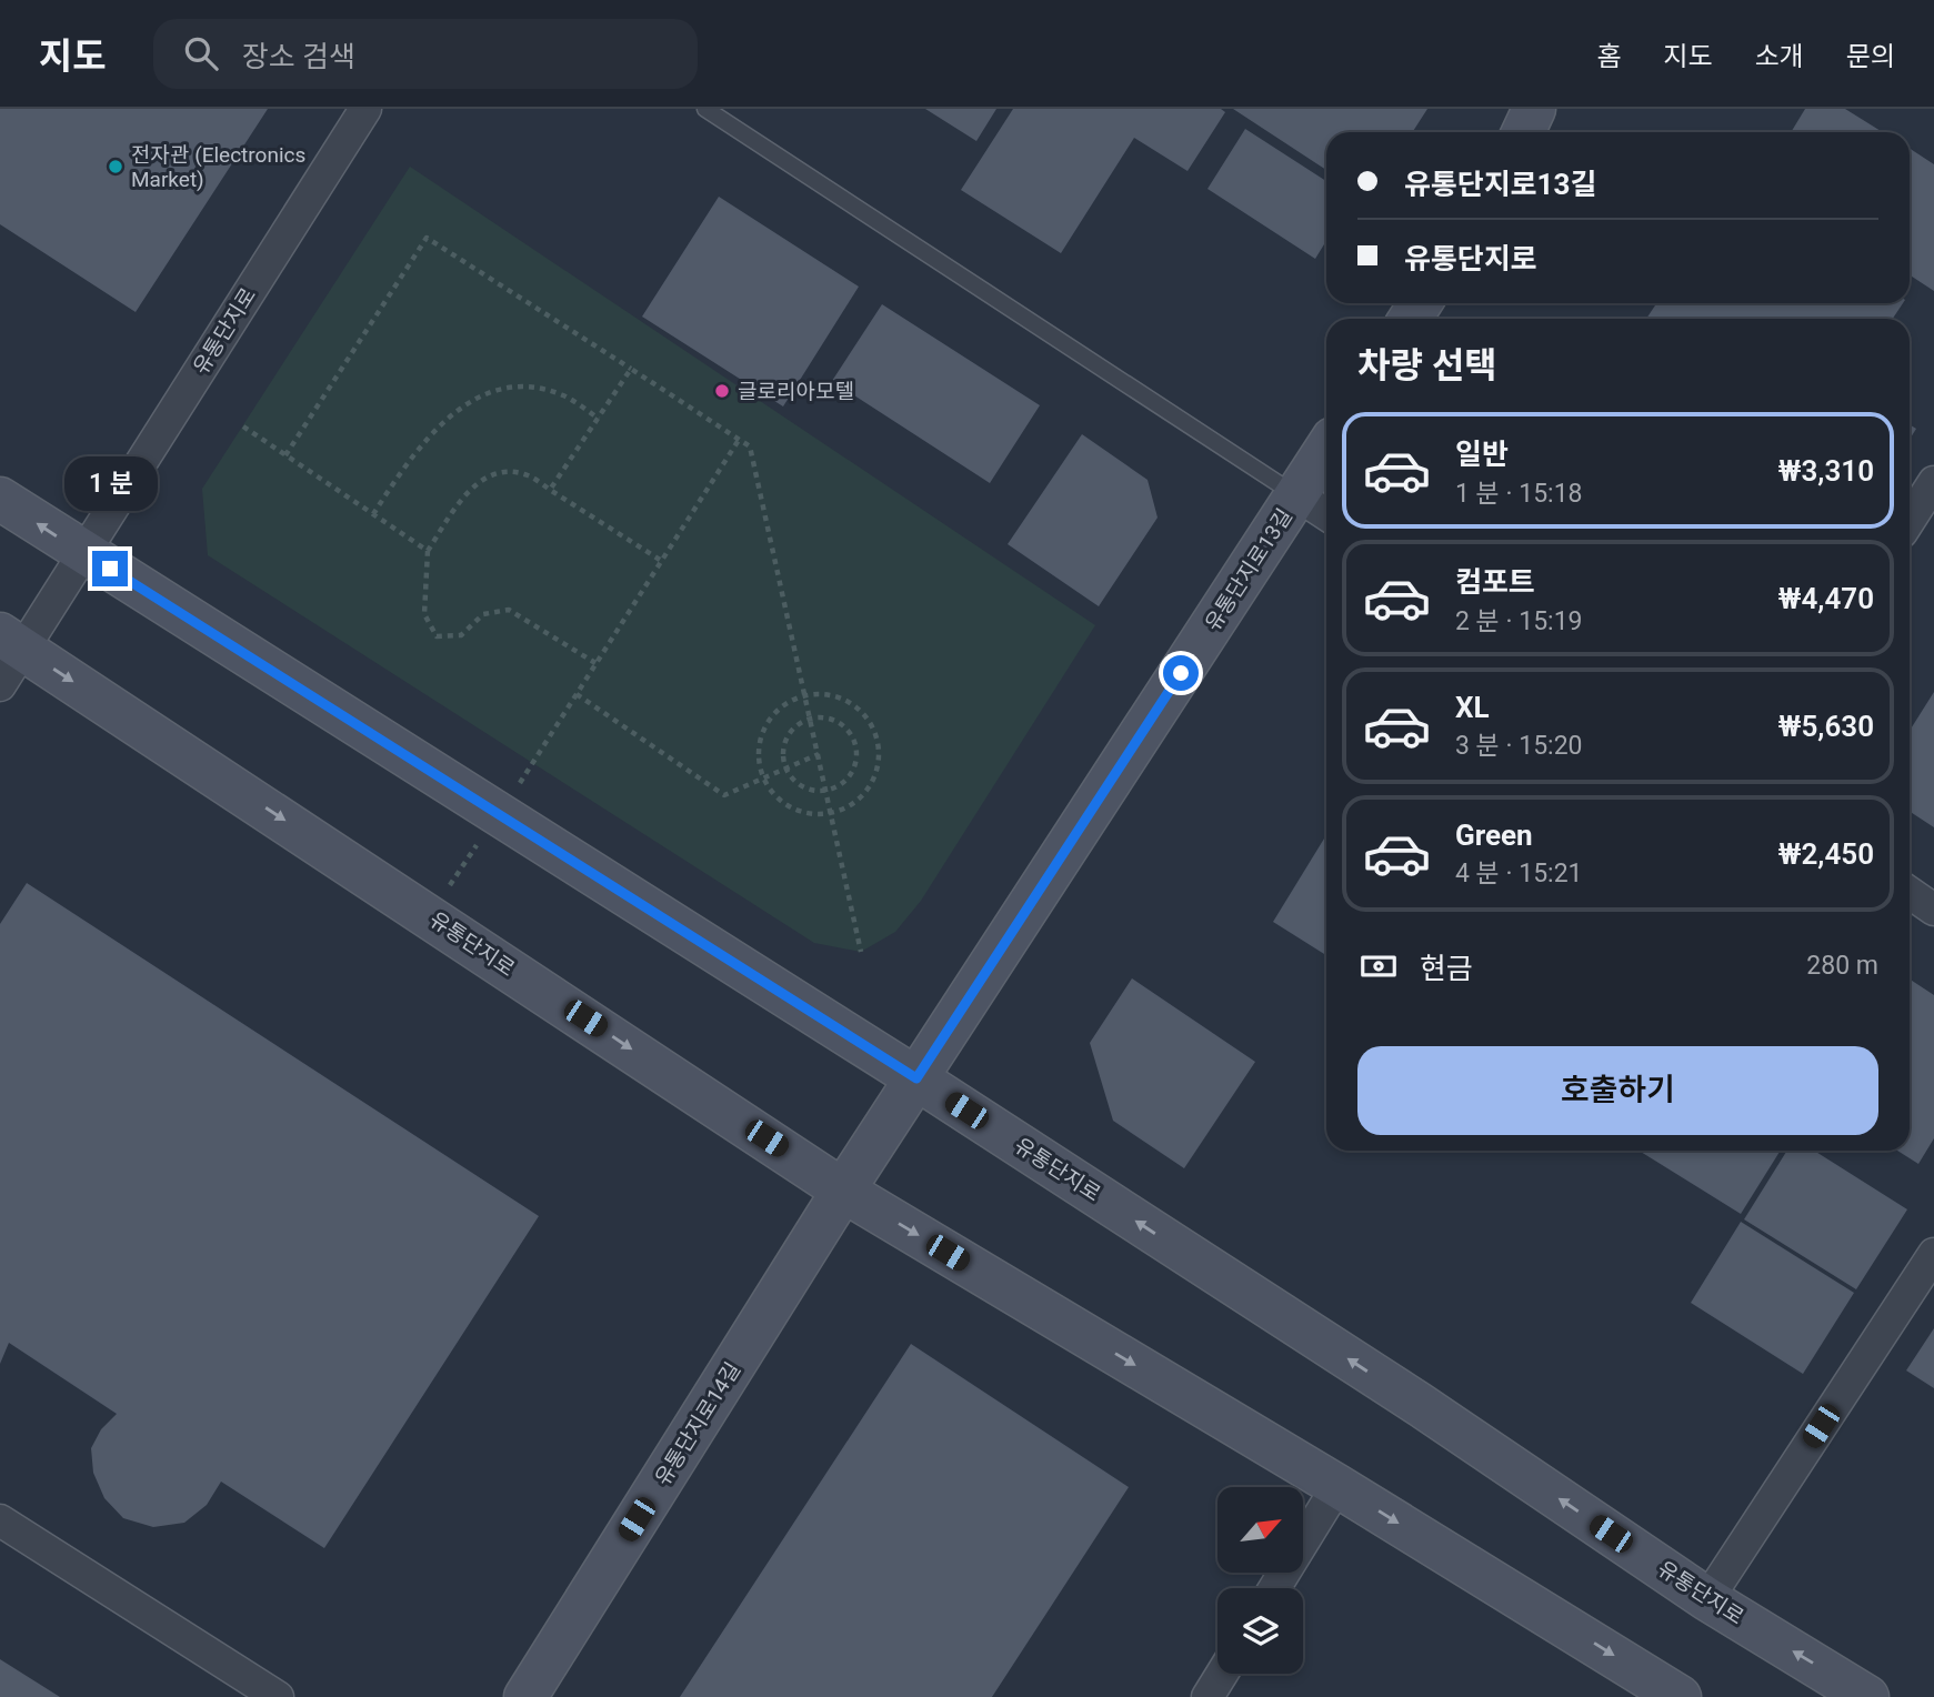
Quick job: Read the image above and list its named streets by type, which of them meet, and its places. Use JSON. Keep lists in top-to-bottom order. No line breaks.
{"streets":{"main road":["유통단지로","유통단지로13길","유통단지로14길"]},"crossings":[["유통단지로","유통단지로13길"],["유통단지로","유통단지로14길"],["유통단지로13길","유통단지로14길"]],"places":["전자관 (Electronics Market)","글로리아모텔"],"north":"top right","page":{"header":"지도","search":"장소 검색","nav":["홈","지도","소개","문의"],"banner":["유통단지로13길","유통단지로"],"heading":"차량 선택","list":[{"name":"일반","note":"1 분 · 15:18","value":"₩3,310"},{"name":"컴포트","note":"2 분 · 15:19","value":"₩4,470"},{"name":"XL","note":"3 분 · 15:20","value":"₩5,630"},{"name":"Green","note":"4 분 · 15:21","value":"₩2,450"}],"bubble":"1 분","pay":["현금","280 m"],"buttons":"호출하기"}}
